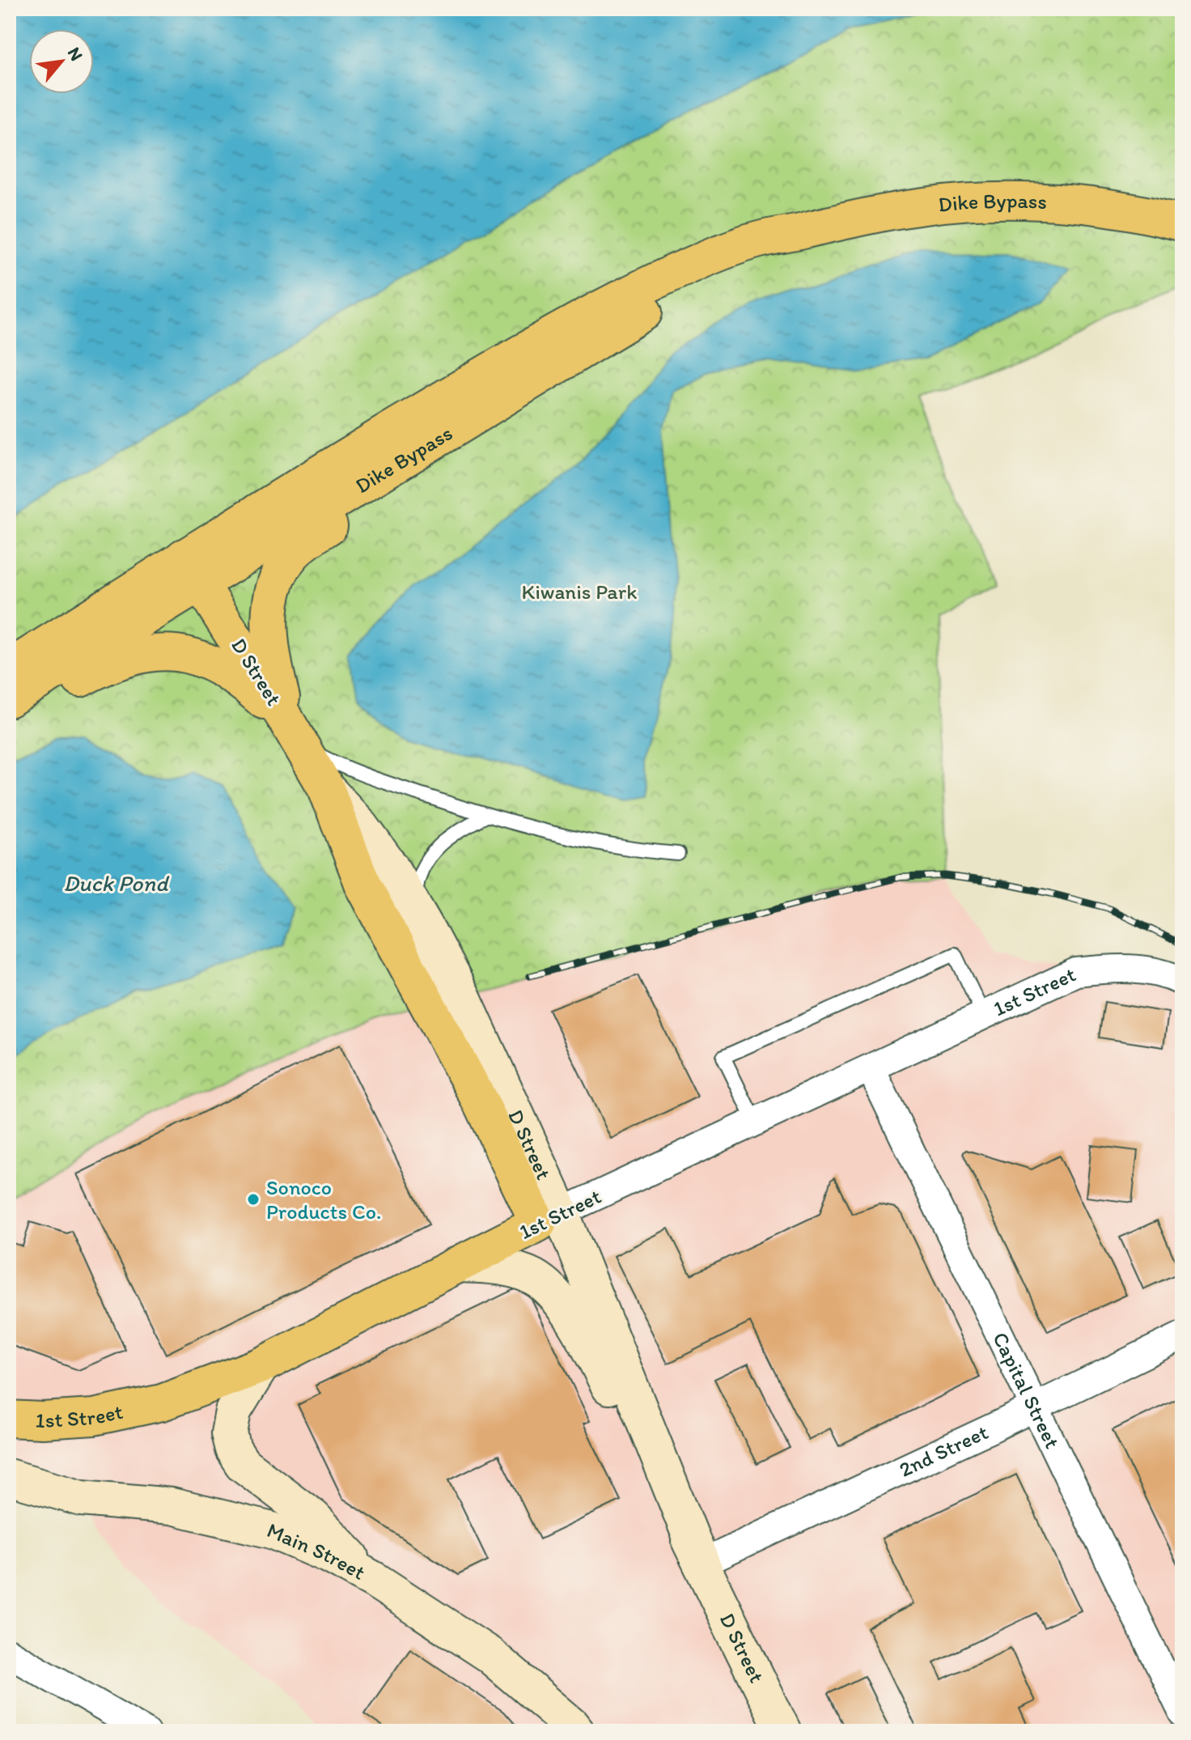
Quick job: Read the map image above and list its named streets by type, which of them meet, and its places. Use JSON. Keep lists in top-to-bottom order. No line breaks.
{"streets":{"highway":["Dike Bypass","D Street","1st Street"],"main road":["Main Street"],"street":["Capital Street","2nd Street"]},"crossings":[["Dike Bypass","D Street"],["D Street","1st Street"],["D Street","2nd Street"],["1st Street","Capital Street"],["Capital Street","2nd Street"]],"water":["Duck Pond"],"parks":["Kiwanis Park"],"places":["Sonoco Products Co."],"north":"top right"}
